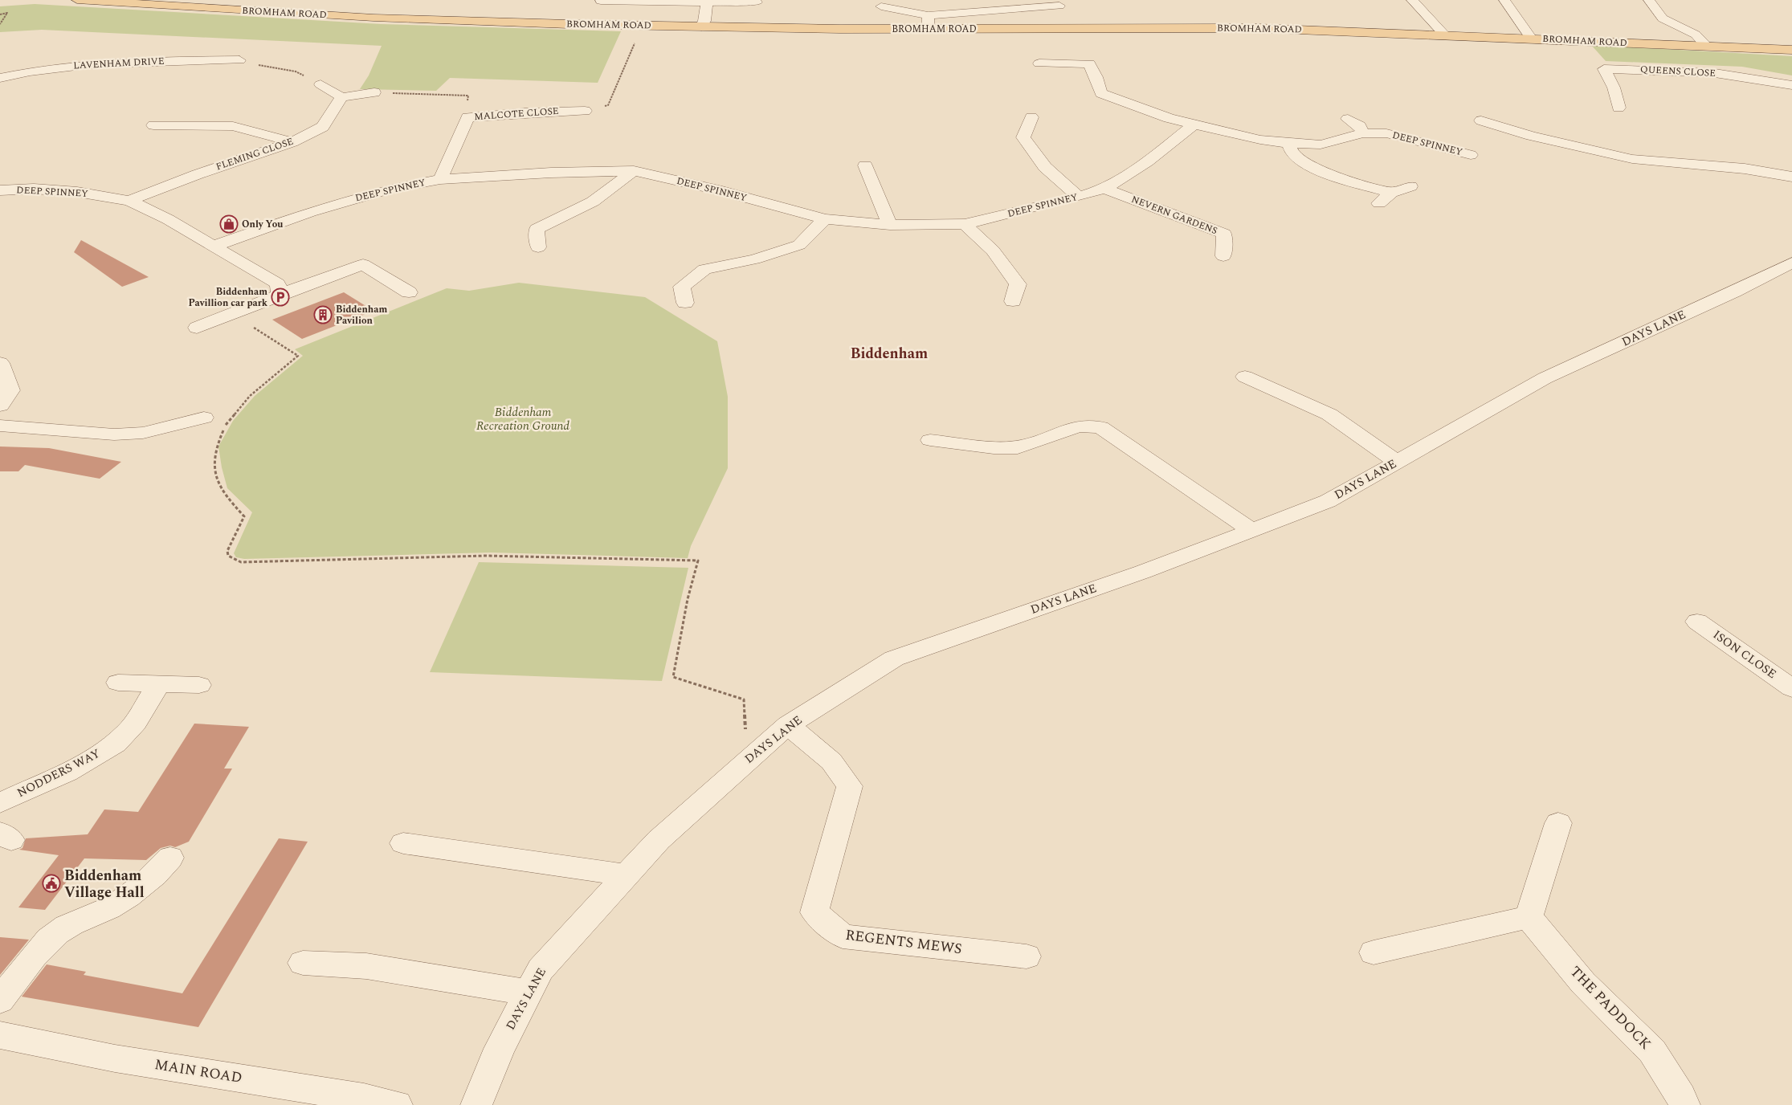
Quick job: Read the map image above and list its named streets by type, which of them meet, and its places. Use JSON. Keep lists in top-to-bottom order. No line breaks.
{"streets":{"main road":["BROMHAM ROAD"],"street":["LAVENHAM DRIVE","QUEENS CLOSE","MALCOTE CLOSE","DEEP SPINNEY","FLEMING CLOSE","NEVERN GARDENS","DAYS LANE","ISON CLOSE","NODDERS WAY","REGENTS MEWS","THE PADDOCK","MAIN ROAD"]},"crossings":[["MALCOTE CLOSE","DEEP SPINNEY"],["DEEP SPINNEY","FLEMING CLOSE"],["DEEP SPINNEY","NEVERN GARDENS"],["DAYS LANE","REGENTS MEWS"]],"districts":["Biddenham"],"parks":["Biddenham Recreation Ground"],"places":{"shop":["Only You"],"parking":["Biddenham Pavillion car park"],"building":["Biddenham Pavilion"],"public building":["Biddenham Village Hall"]}}
